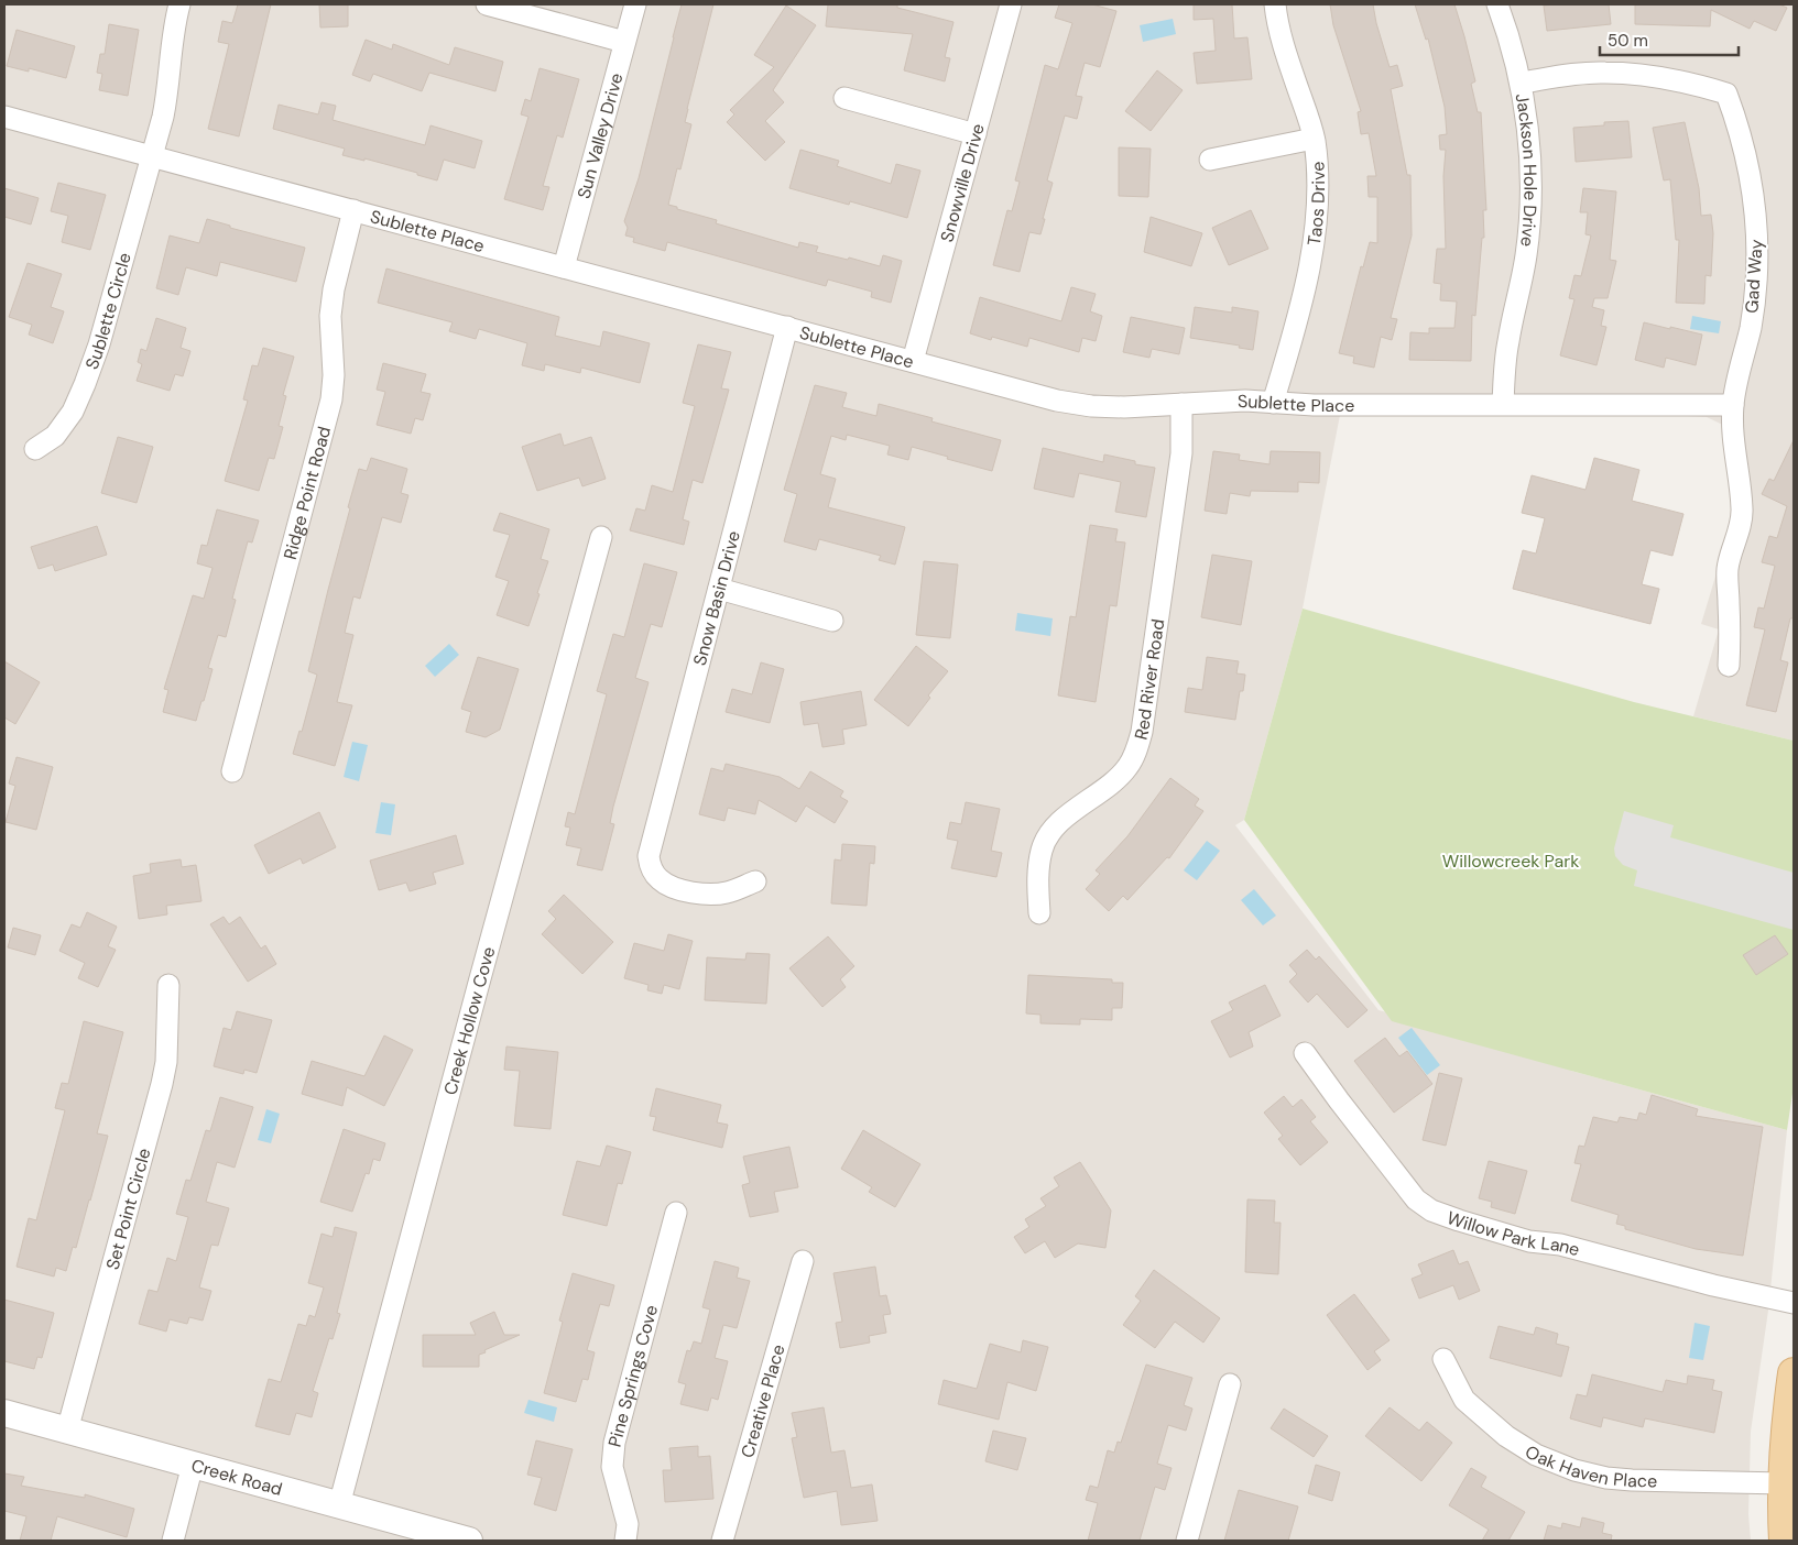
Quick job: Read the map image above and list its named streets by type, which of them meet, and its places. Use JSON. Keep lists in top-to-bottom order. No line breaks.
{"streets":{"street":["Sun Valley Drive","Jackson Hole Drive","Snowville Drive","Taos Drive","Sublette Place","Gad Way","Sublette Circle","Ridge Point Road","Snow Basin Drive","Red River Road","Creek Hollow Cove","Set Point Circle","Willow Park Lane","Pine Springs Cove","Creative Place","Oak Haven Place","Creek Road"]},"crossings":[["Sun Valley Drive","Sublette Place"],["Jackson Hole Drive","Sublette Place"],["Jackson Hole Drive","Gad Way"],["Snowville Drive","Sublette Place"],["Taos Drive","Sublette Place"],["Sublette Place","Gad Way"],["Sublette Place","Sublette Circle"],["Sublette Place","Ridge Point Road"],["Sublette Place","Snow Basin Drive"],["Sublette Place","Red River Road"],["Creek Hollow Cove","Creek Road"],["Set Point Circle","Creek Road"]],"parks":["Willowcreek Park"],"scale_bar":"50 m"}
